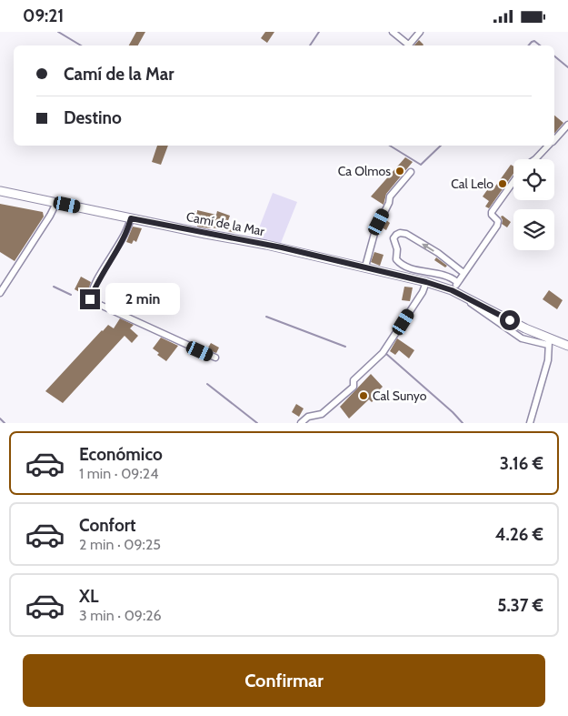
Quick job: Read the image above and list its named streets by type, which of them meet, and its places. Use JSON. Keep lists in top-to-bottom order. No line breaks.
{"streets":{"main road":["Camí de la Mar"]},"places":["Ca Olmos","Cal Lelo","Cal Sunyo"],"page":{"status":"09:21","banner":["Camí de la Mar","Destino"],"bubble":"2 min","list":[{"name":"Económico","note":"1 min · 09:24","value":"3.16 €"},{"name":"Confort","note":"2 min · 09:25","value":"4.26 €"},{"name":"XL","note":"3 min · 09:26","value":"5.37 €"}],"buttons":"Confirmar"}}
